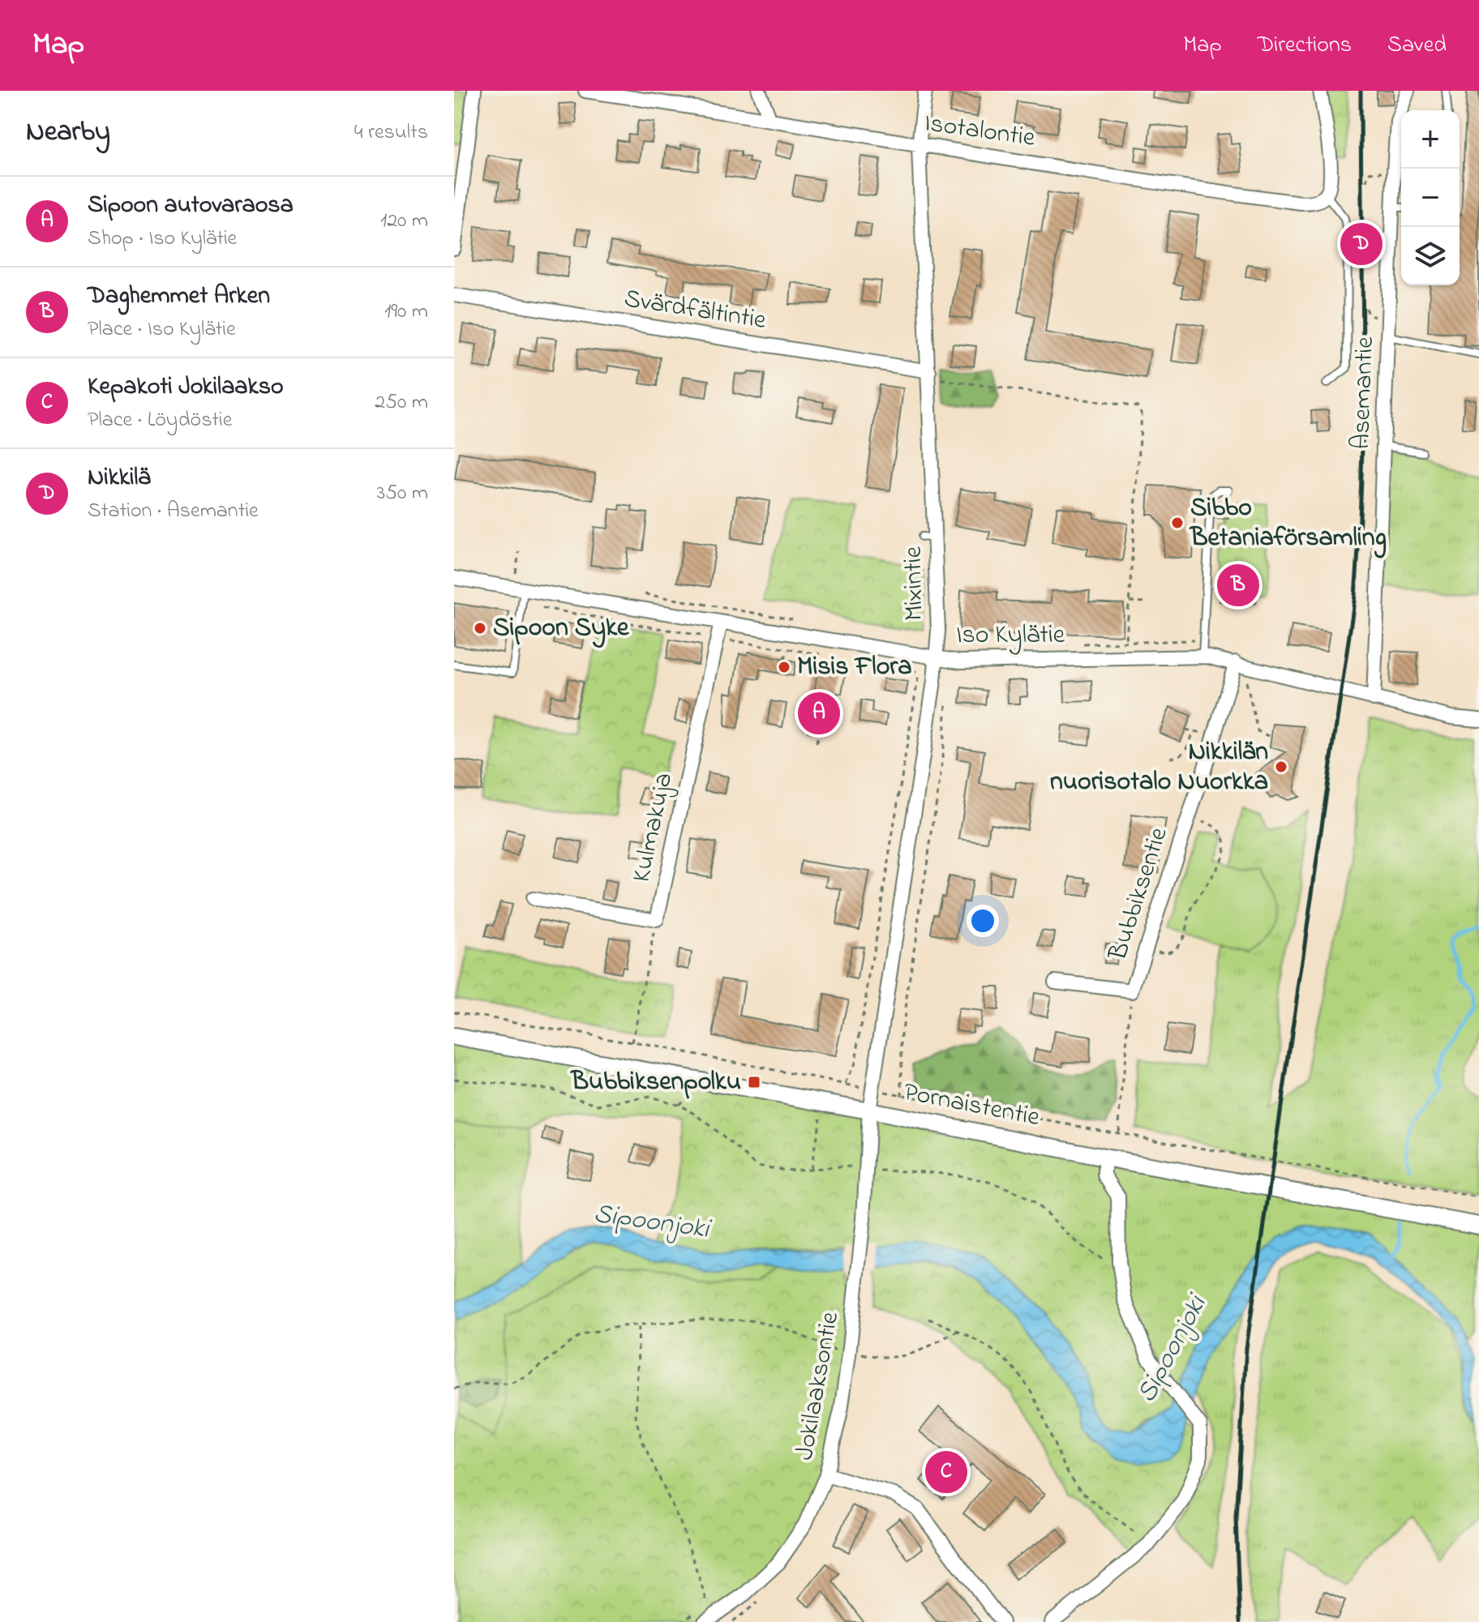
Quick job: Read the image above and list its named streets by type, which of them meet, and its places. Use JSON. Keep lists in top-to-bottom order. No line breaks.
{"streets":{"street":["Isotalontie","Svärdfältintie","Asemantie","Mixintie","Iso Kylätie","Kulmakuja","Bubbiksentie","Pornaistentie","Jokilaaksontie"]},"crossings":[["Isotalontie","Mixintie"],["Svärdfältintie","Mixintie"],["Asemantie","Iso Kylätie"],["Mixintie","Iso Kylätie"],["Mixintie","Pornaistentie"],["Mixintie","Jokilaaksontie"],["Iso Kylätie","Kulmakuja"],["Iso Kylätie","Bubbiksentie"],["Pornaistentie","Jokilaaksontie"]],"water":["Sipoonjoki"],"places":{"other":["Sibbo Betaniaförsamling","Sipoon Syke","Misis Flora","Nikkilän nuorisotalo Nuorkka"],"transit":["Bubbiksenpolku"]},"page":{"header":"Map","nav":["Map","Directions","Saved"],"heading":["Nearby","4 results"],"map_buttons":["+","−"],"list":[{"mark":"A","name":"Sipoon autovaraosa","note":"Shop · Iso Kylätie","value":"120 m"},{"mark":"B","name":"Daghemmet Arken","note":"Place · Iso Kylätie","value":"190 m"},{"mark":"C","name":"Kepakoti Jokilaakso","note":"Place · Löydöstie","value":"250 m"},{"mark":"D","name":"Nikkilä","note":"Station · Asemantie","value":"350 m"}],"pins":["D","B","A","C"]}}
